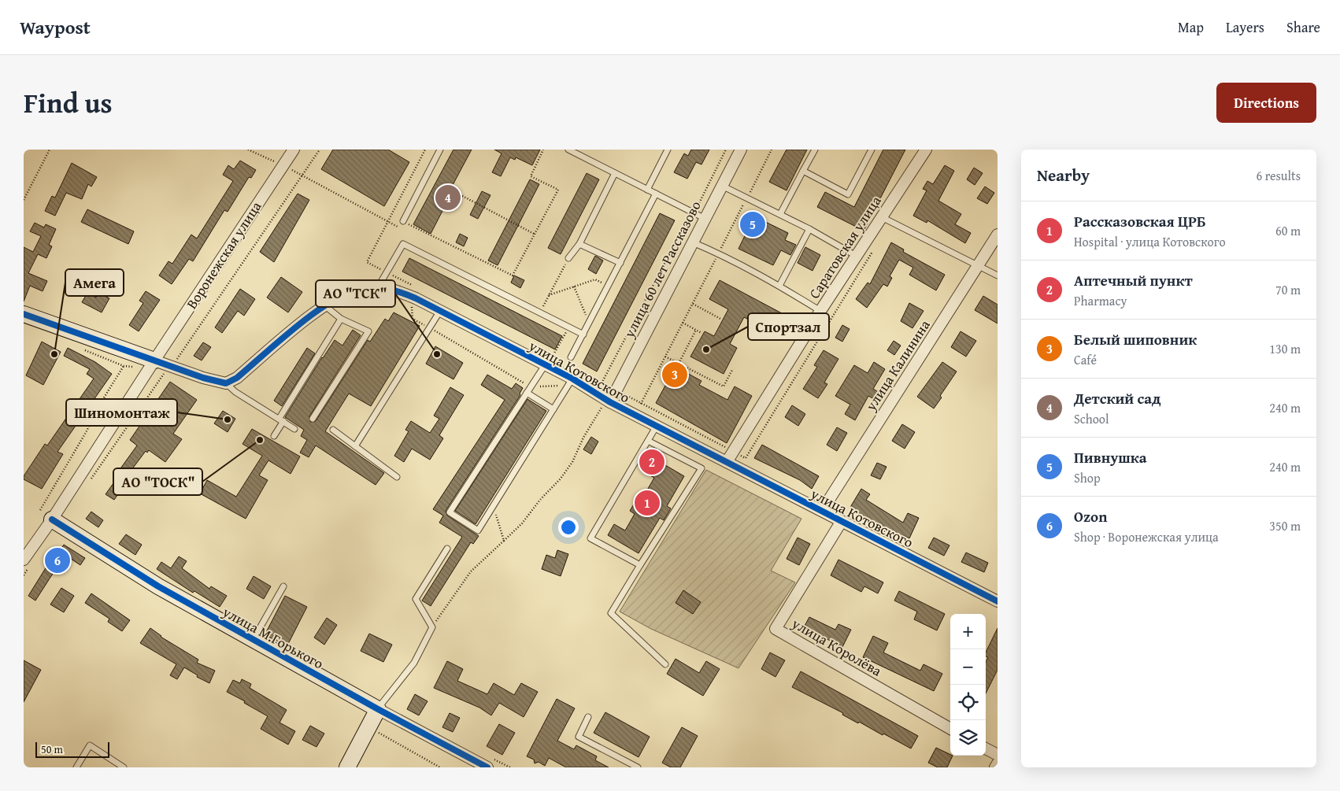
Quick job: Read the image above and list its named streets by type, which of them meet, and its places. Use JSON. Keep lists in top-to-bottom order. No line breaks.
{"streets":{"street":["Саратовская улица","Воронежская улица","улица 60 лет Рассказово","улица Калинина","улица Котовского","улица М.Горького","улица Королёва"]},"crossings":[["Саратовская улица","улица Котовского"],["Воронежская улица","улица М.Горького"],["улица 60 лет Рассказово","улица Котовского"],["улица Калинина","улица Котовского"],["улица Котовского","улица Королёва"]],"places":["Спортзал","Амега","АО \"ТСК\"","Шиномонтаж","АО \"ТОСК\""],"scale_bar":"50 m","page":{"header":"Waypost","nav":["Map","Layers","Share"],"title":"Find us","buttons":"Directions","heading":["Nearby","6 results"],"pins":["4","5","3","2","1","6"],"list":[{"mark":"1","name":"Рассказовская ЦРБ","note":"Hospital · улица Котовского","value":"60 m"},{"mark":"2","name":"Аптечный пункт","note":"Pharmacy","value":"70 m"},{"mark":"3","name":"Белый шиповник","note":"Café","value":"130 m"},{"mark":"4","name":"Детский сад","note":"School","value":"240 m"},{"mark":"5","name":"Пивнушка","note":"Shop","value":"240 m"},{"mark":"6","name":"Ozon","note":"Shop · Воронежская улица","value":"350 m"}],"map_buttons":["+","−"],"scale":"50 m"}}
